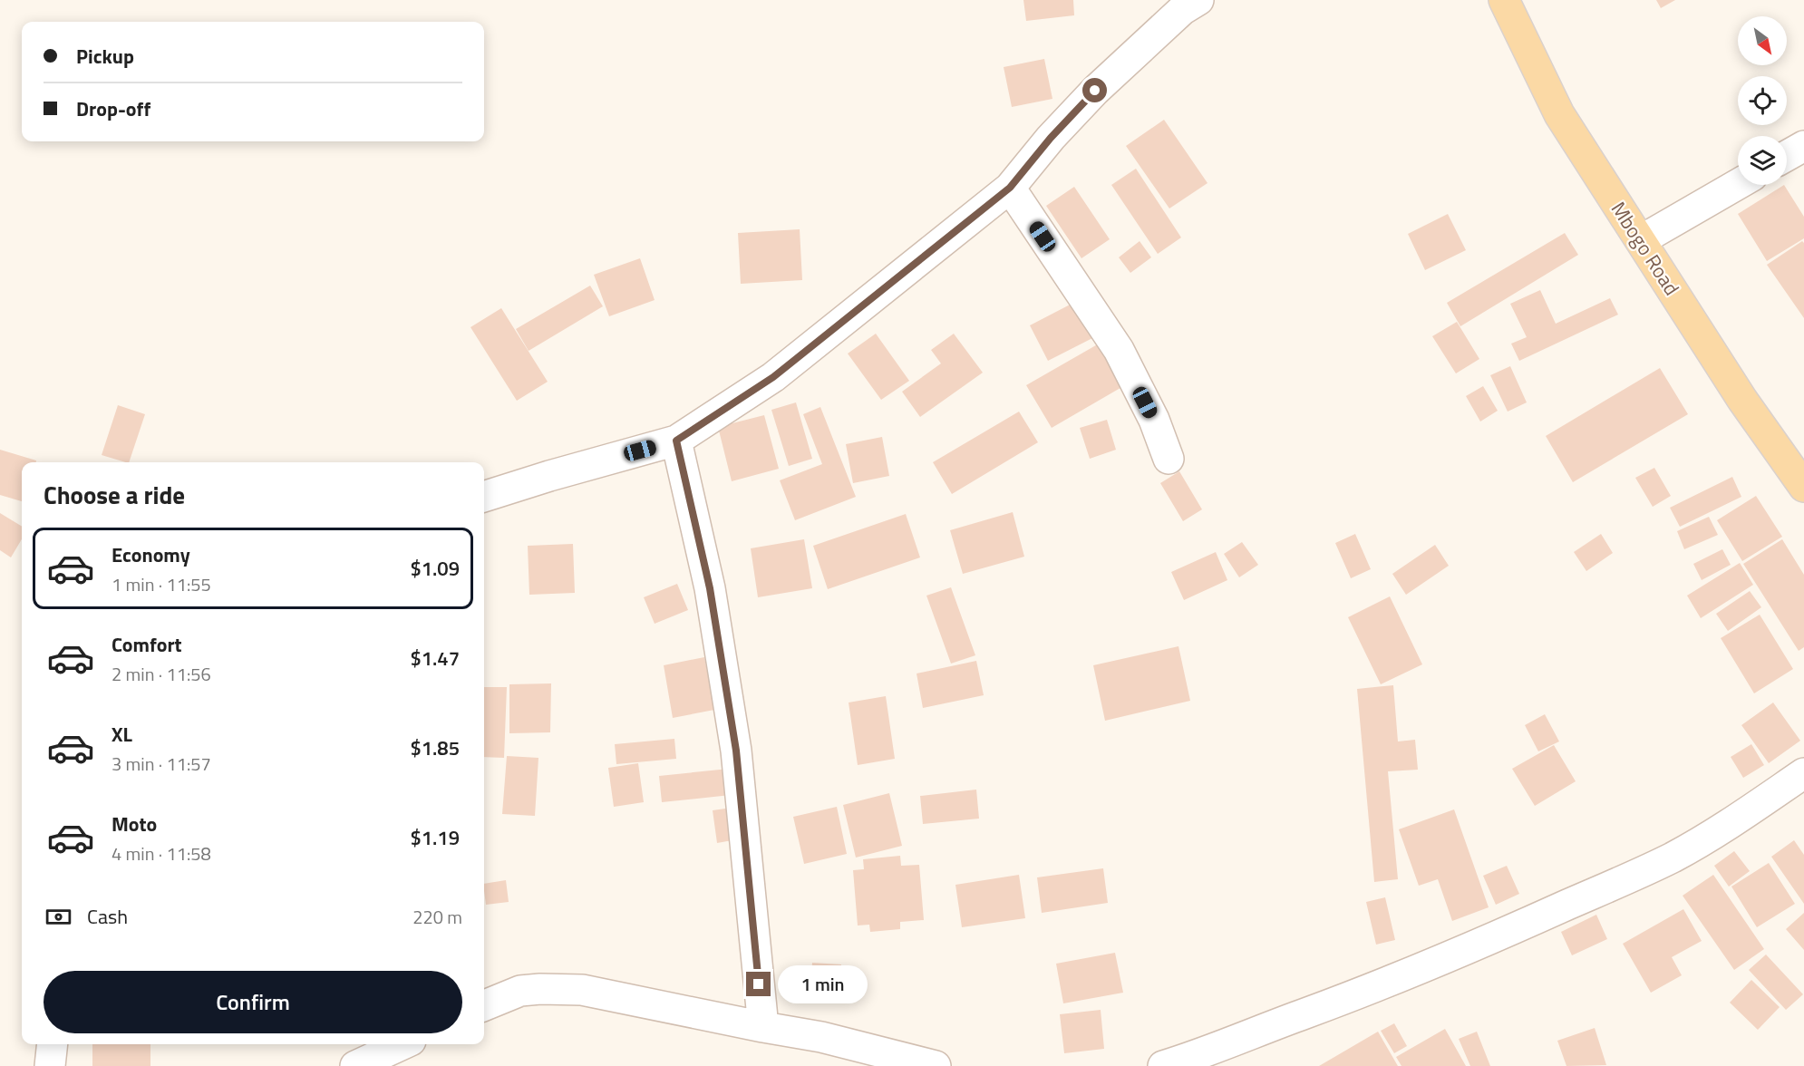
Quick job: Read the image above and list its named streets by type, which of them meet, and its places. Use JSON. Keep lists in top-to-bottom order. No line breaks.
{"streets":{"main road":["Mbogo Road"]},"north":"bottom right","page":{"banner":["Pickup","Drop-off"],"heading":"Choose a ride","list":[{"name":"Economy","note":"1 min · 11:55","value":"$1.09"},{"name":"Comfort","note":"2 min · 11:56","value":"$1.47"},{"name":"XL","note":"3 min · 11:57","value":"$1.85"},{"name":"Moto","note":"4 min · 11:58","value":"$1.19"}],"pay":["Cash","220 m"],"buttons":"Confirm","bubble":"1 min"}}
